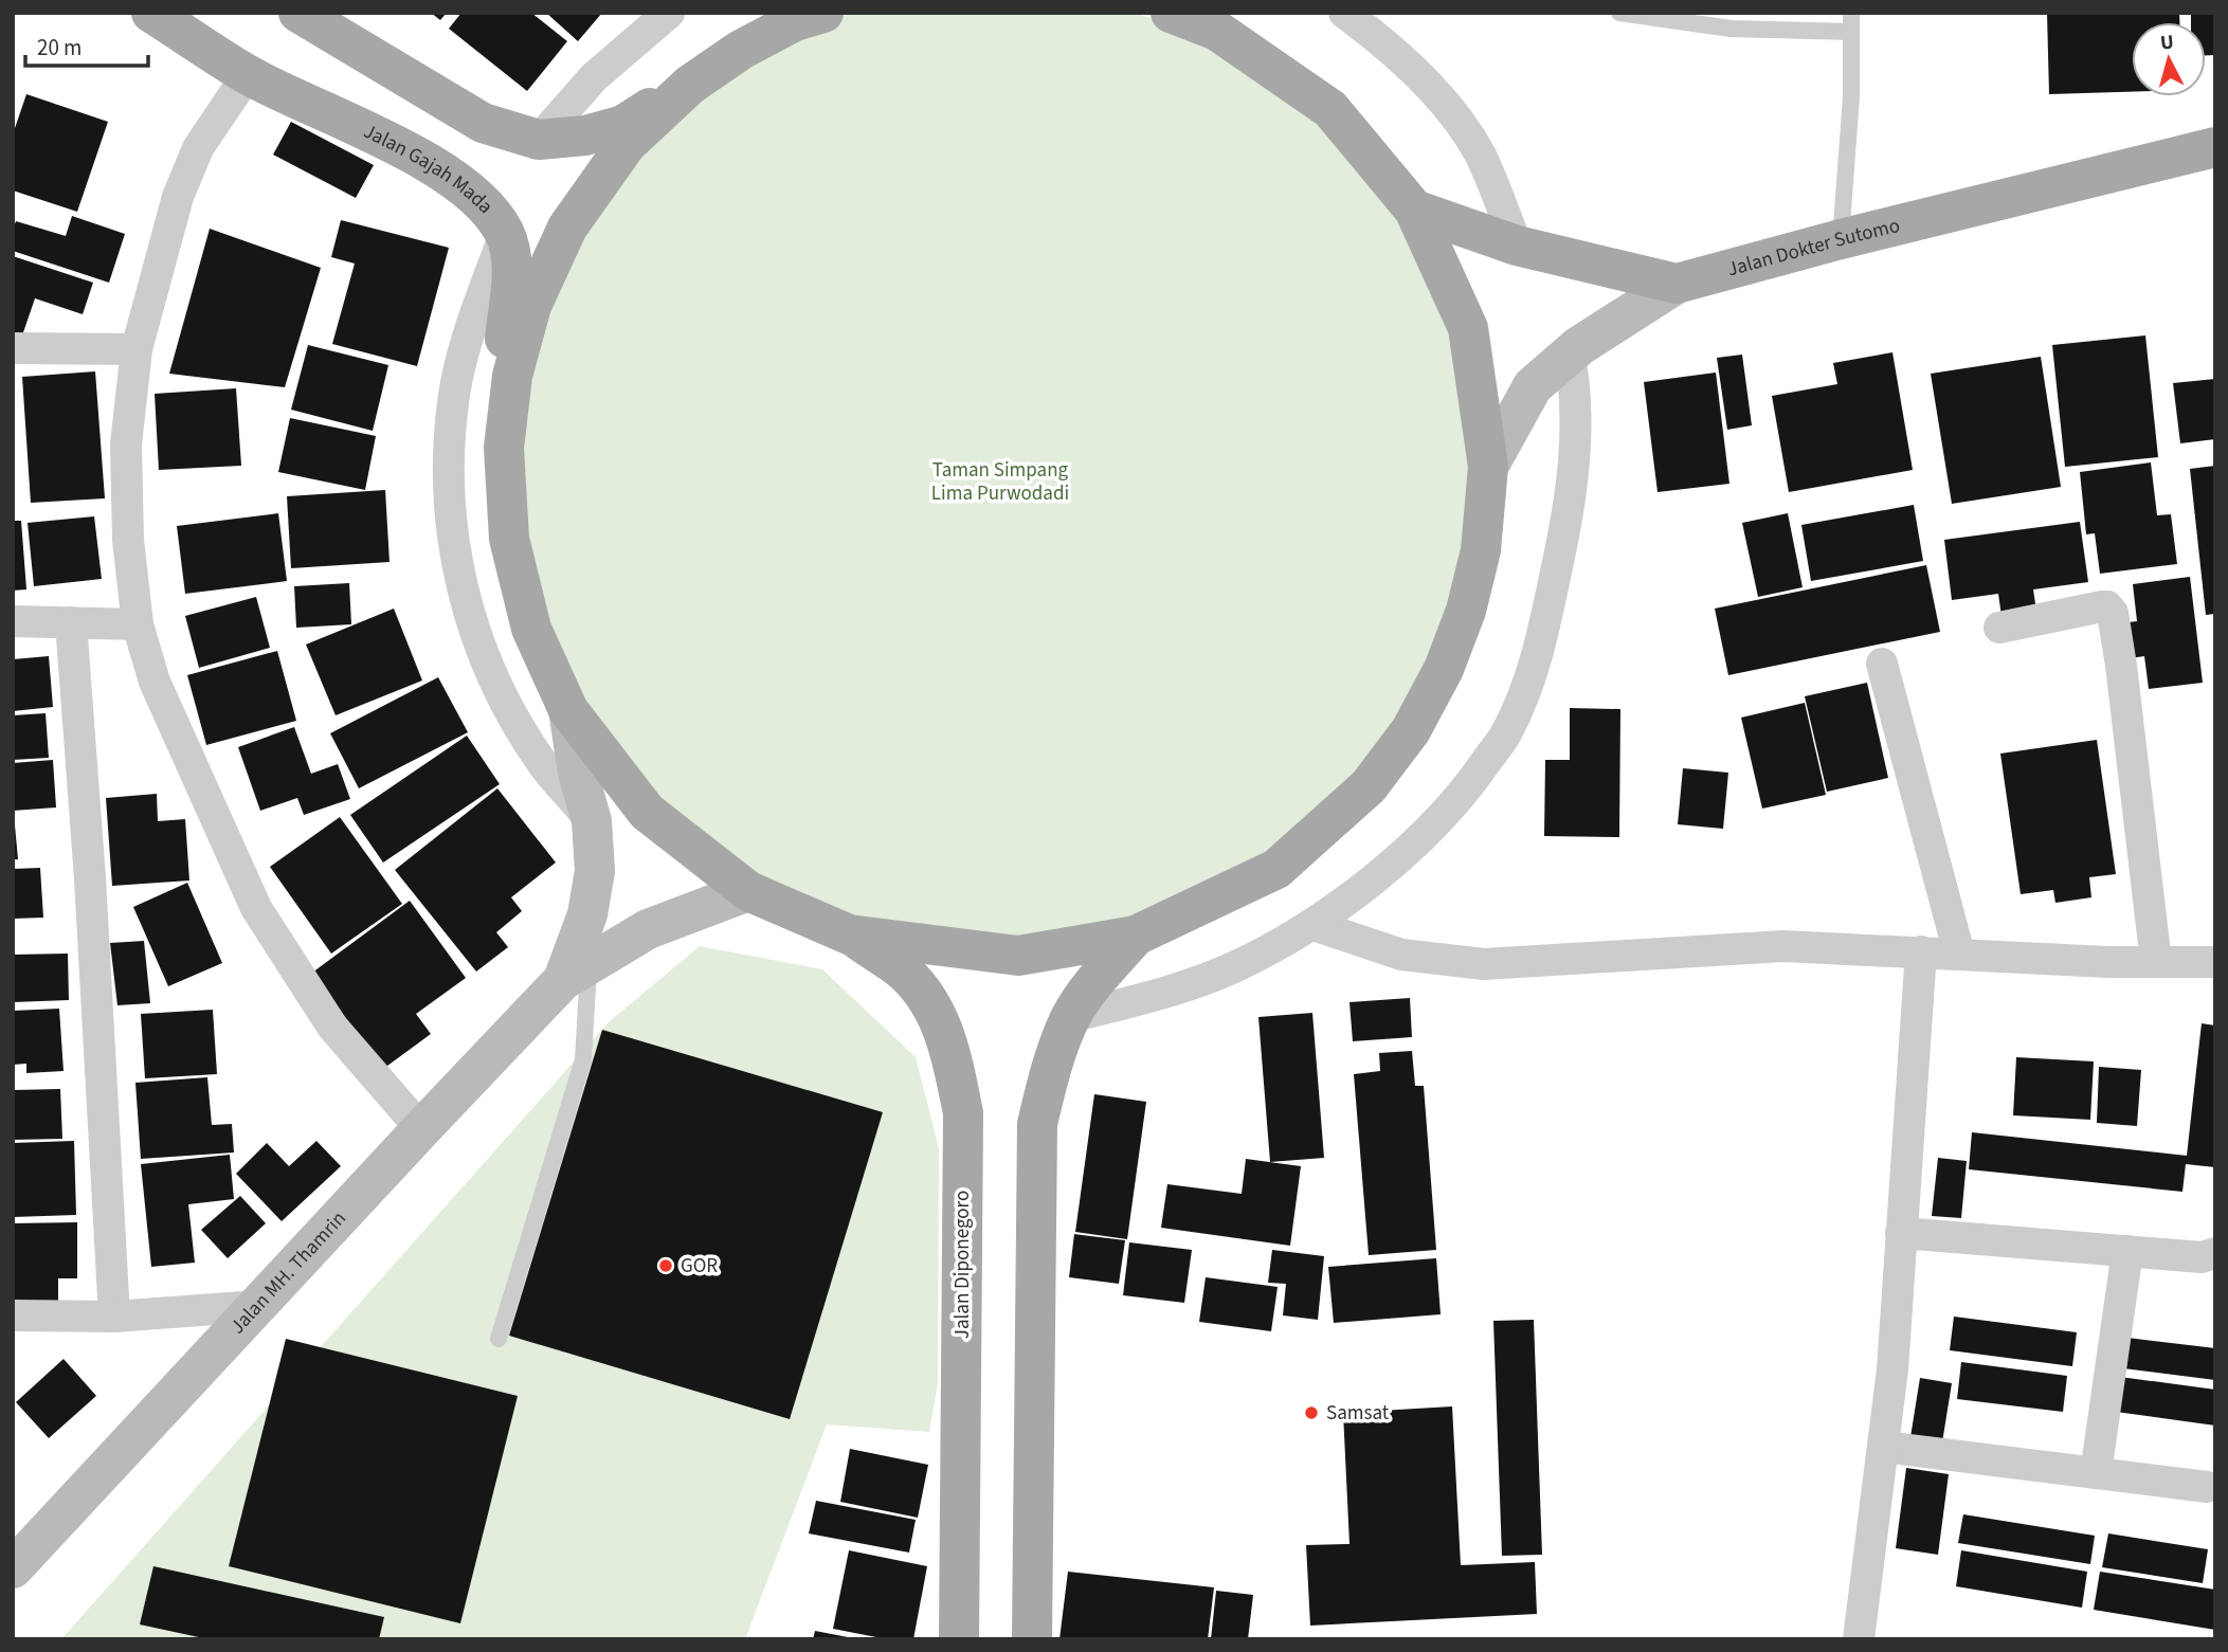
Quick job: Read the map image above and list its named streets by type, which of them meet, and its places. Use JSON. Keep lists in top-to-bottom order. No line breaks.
{"streets":{"main road":["Jalan Gajah Mada","Jalan Dokter Sutomo","Jalan Diponegoro","Jalan MH. Thamrin"]},"parks":["Taman Simpang Lima Purwodadi"],"places":["GOR","Samsat"],"scale_bar":"20 m","north":"top"}
